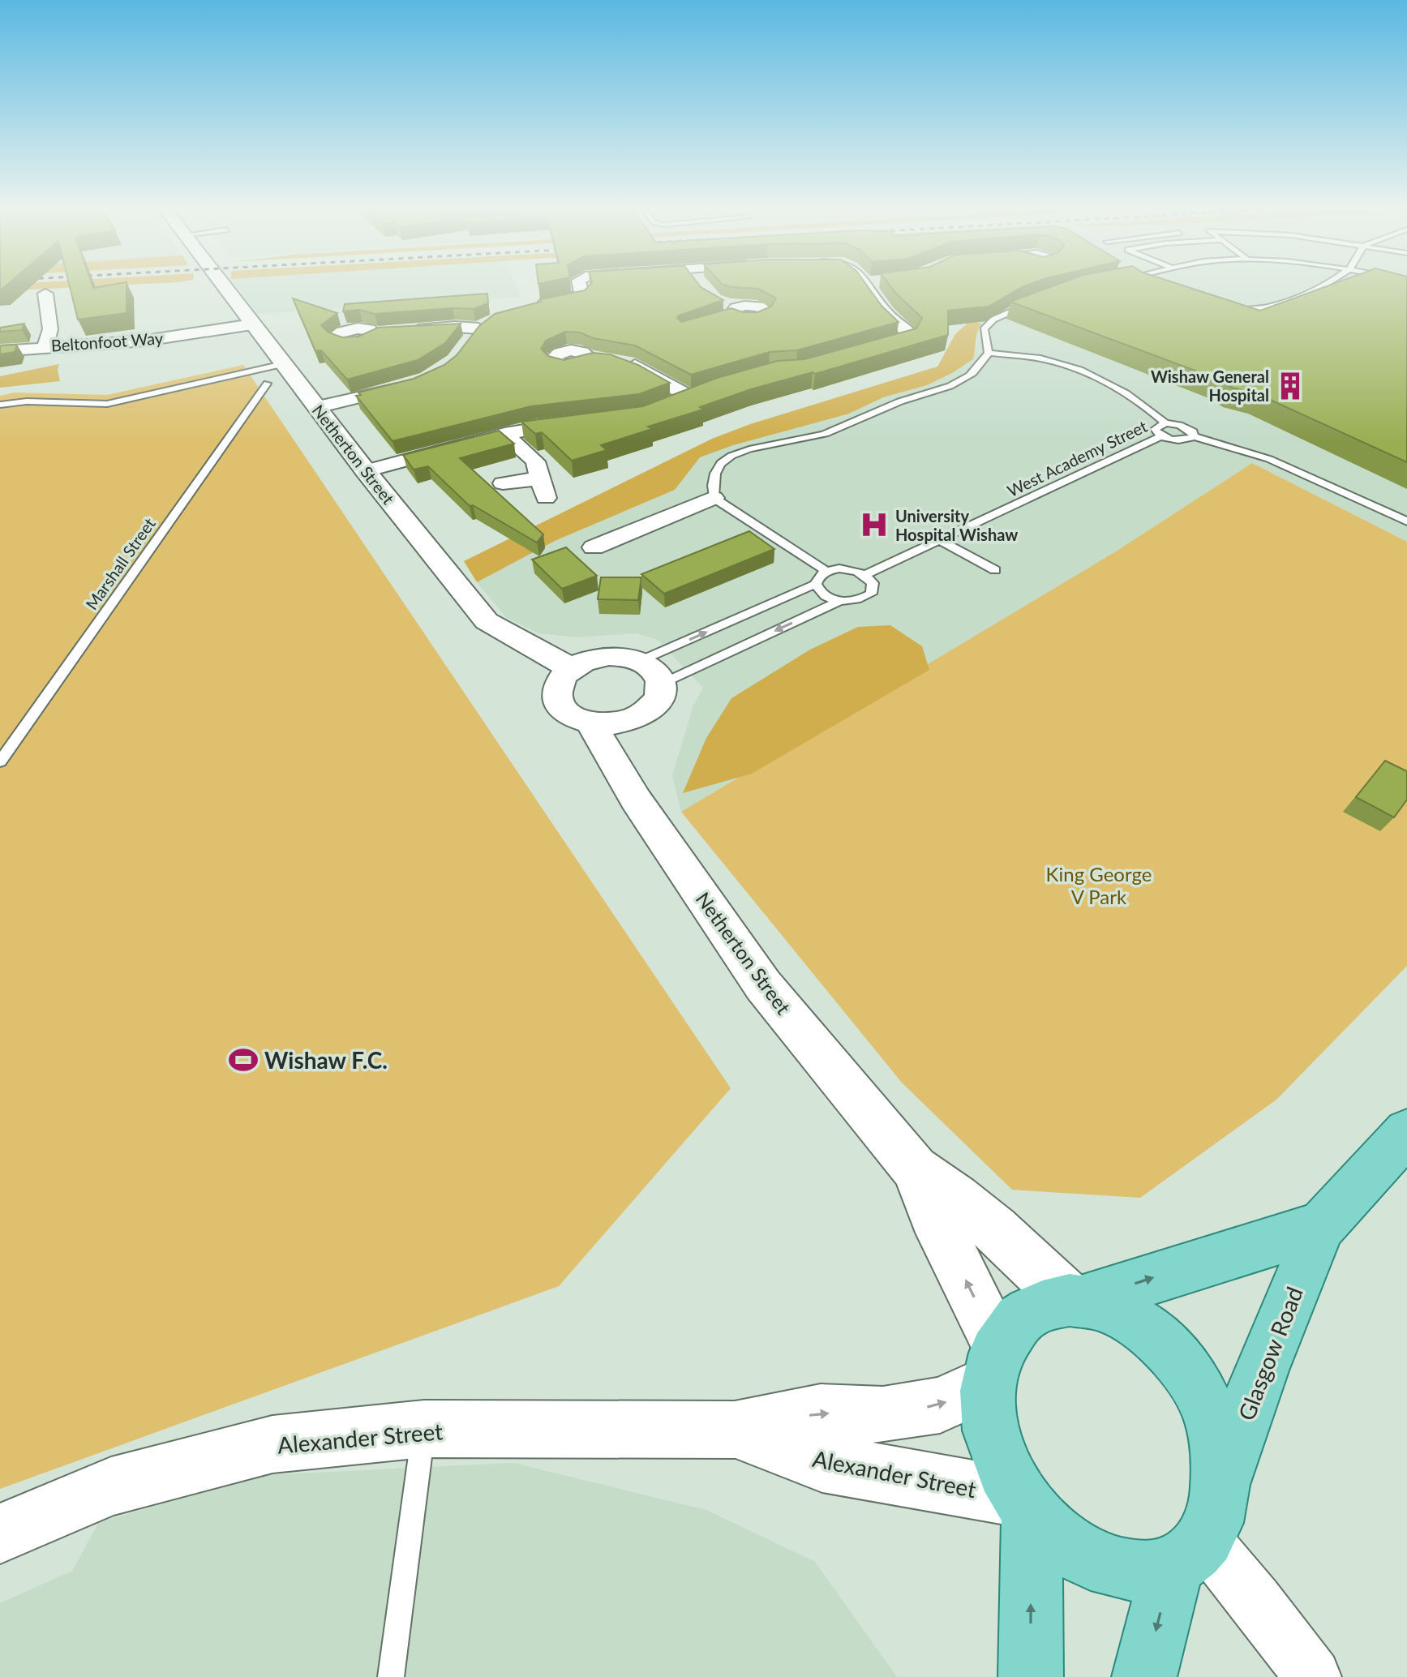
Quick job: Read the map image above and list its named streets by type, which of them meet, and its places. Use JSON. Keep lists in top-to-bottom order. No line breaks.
{"streets":{"main road":["Glasgow Road"],"street":["Beltonfoot Way","Netherton Street","Alexander Street"],"lane":["West Academy Street","Marshall Street"]},"crossings":[["Beltonfoot Way","Netherton Street"],["Netherton Street","Alexander Street"]],"parks":["King George V Park"],"places":{"building":["Wishaw General Hospital"],"hospital":["University Hospital Wishaw"],"sports":["Wishaw F.C."]}}
